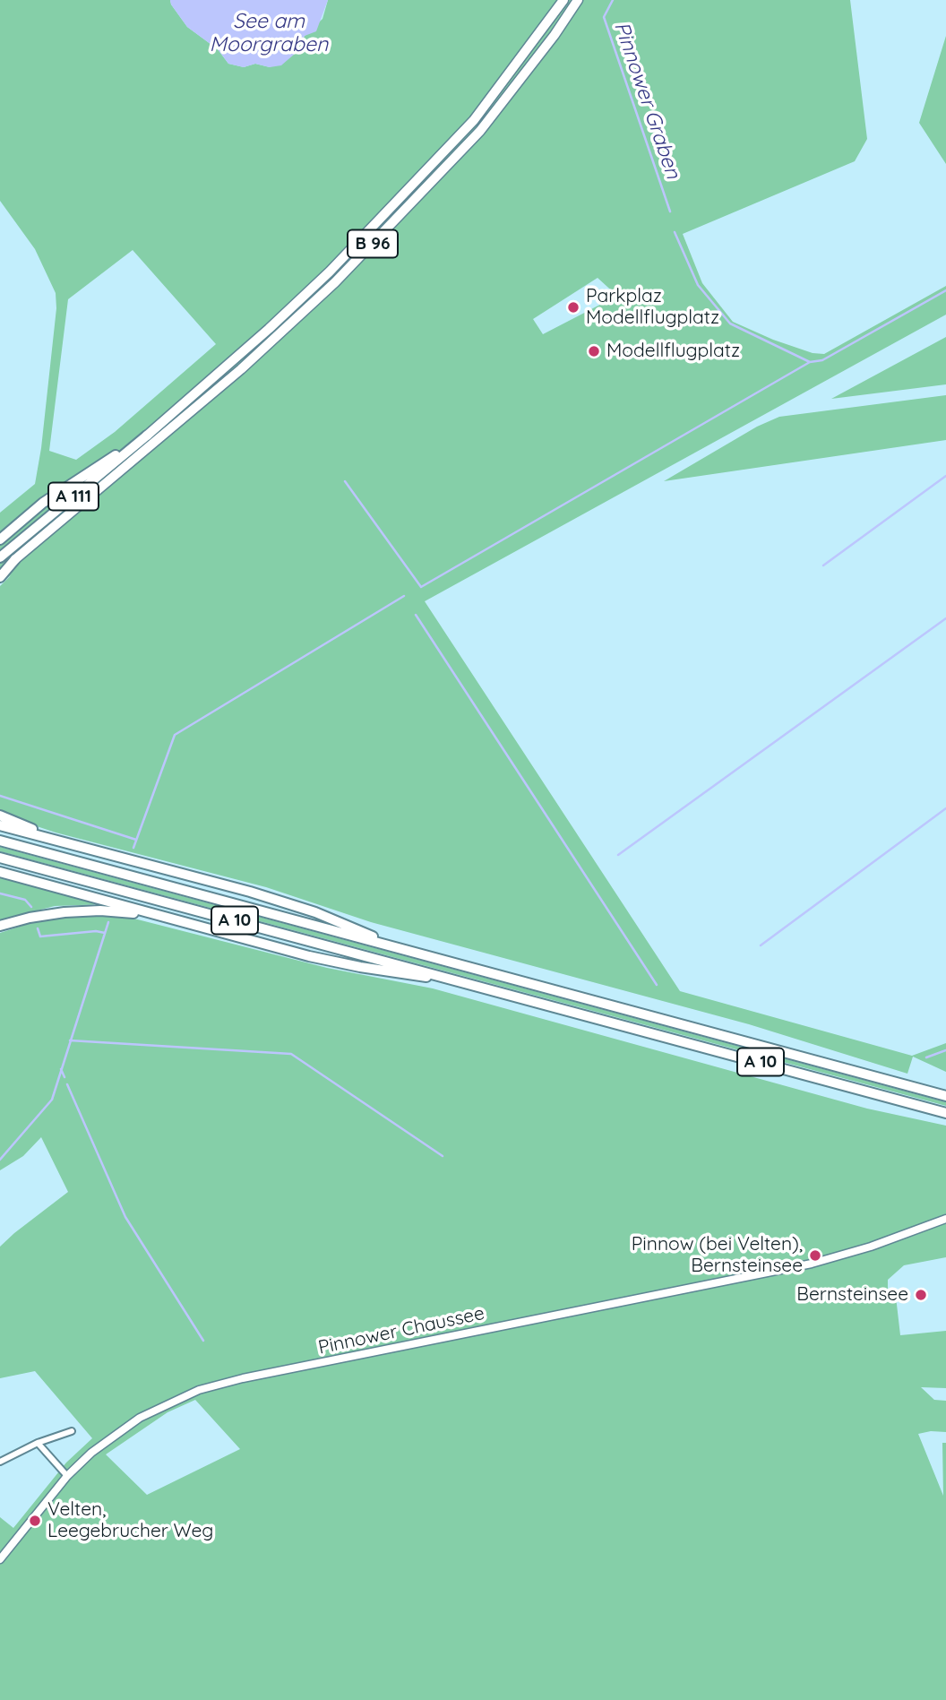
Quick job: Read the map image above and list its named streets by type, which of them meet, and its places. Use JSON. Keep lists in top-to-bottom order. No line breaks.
{"streets":{"highway":["B 96","A 111","A 10"],"main road":["Pinnower Chaussee"]},"crossings":[["B 96","A 111"]],"water":["See am Moorgraben","Pinnower Graben"],"places":["Parkplaz Modellflugplatz","Modellflugplatz","Pinnow (bei Velten), Bernsteinsee","Bernsteinsee","Velten, Leegebrucher Weg"]}
